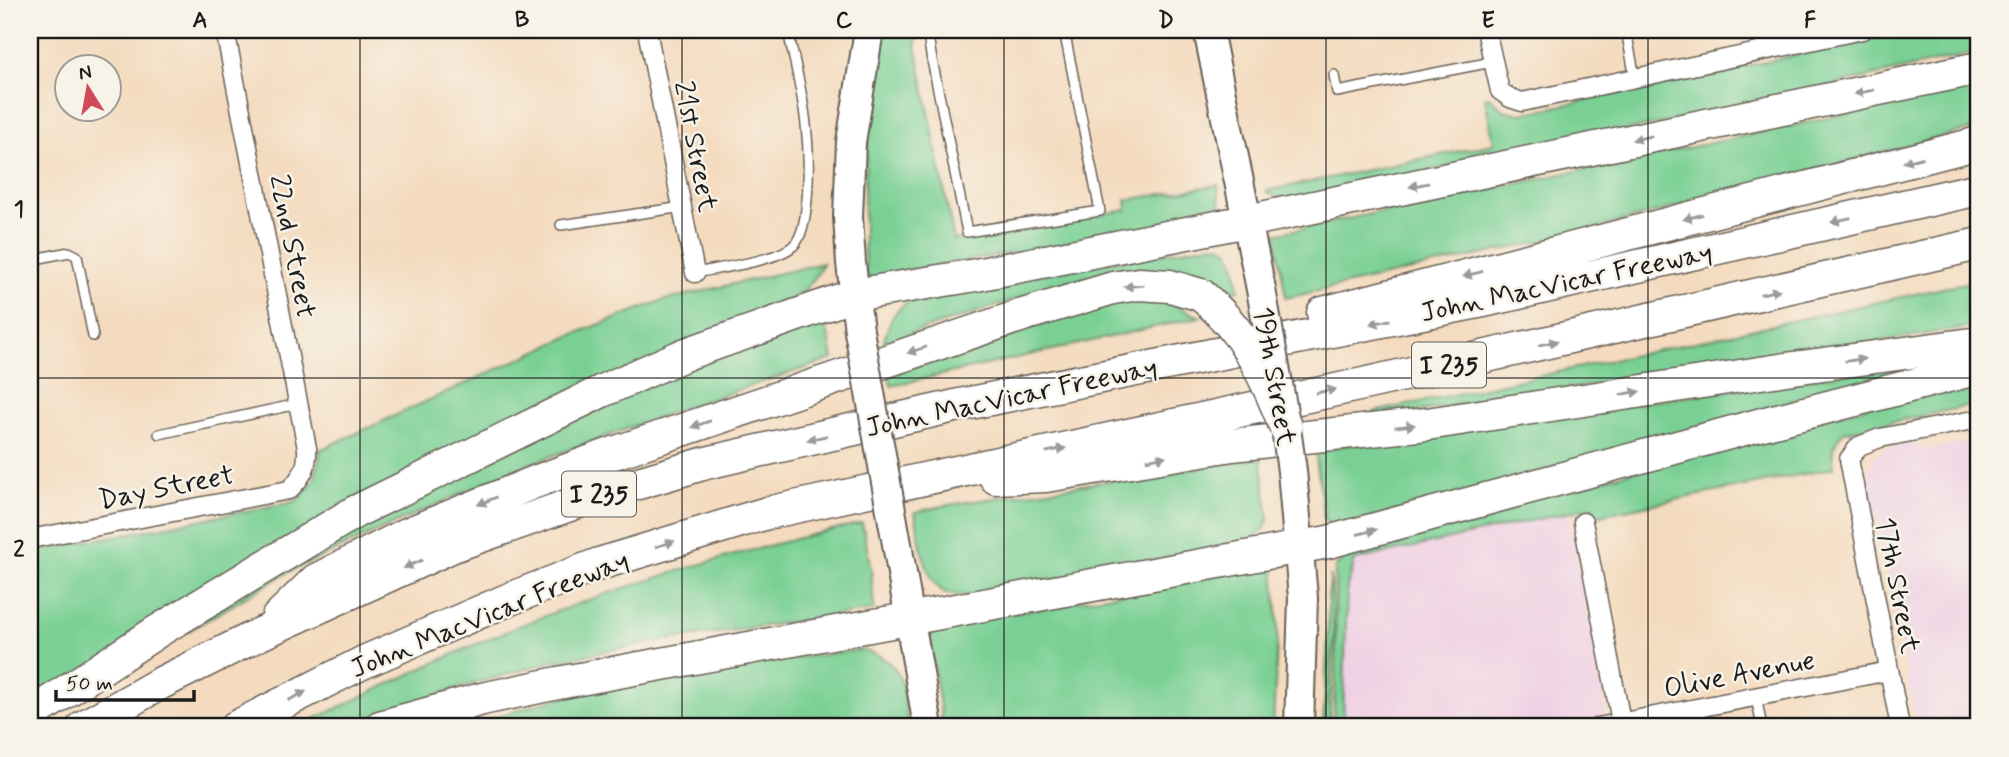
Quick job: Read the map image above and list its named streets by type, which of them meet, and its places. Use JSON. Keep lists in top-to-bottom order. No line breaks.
{"streets":{"highway":["John MacVicar Freeway","I 235"],"main road":["19th Street"],"street":["21st Street","22nd Street","Day Street","17th Street","Olive Avenue"]},"crossings":[["22nd Street","Day Street"],["17th Street","Olive Avenue"]],"scale_bar":"50 m","north":"top","grid":{"columns":["A","B","C","D","E","F"],"rows":["1","2"]}}
